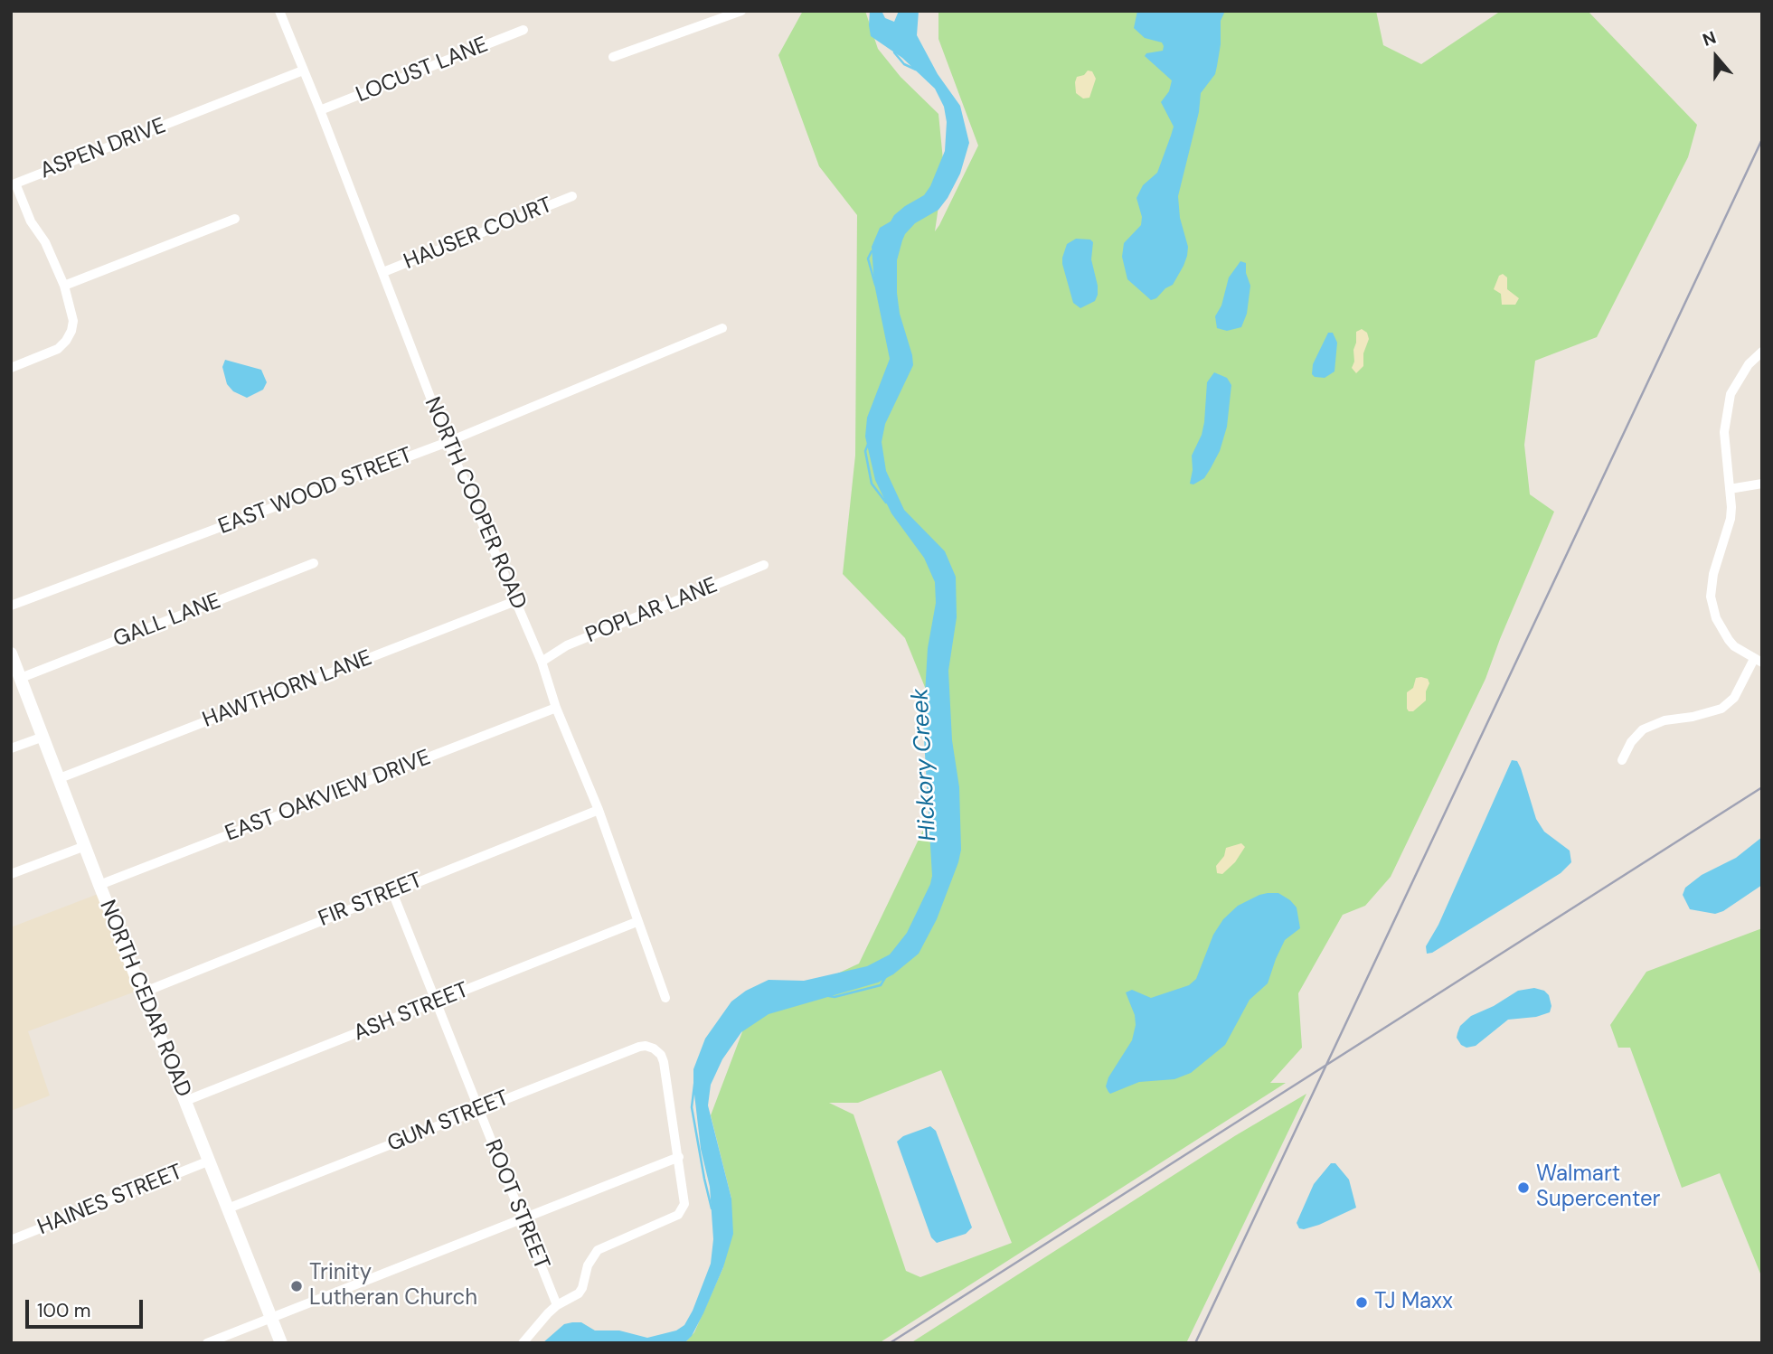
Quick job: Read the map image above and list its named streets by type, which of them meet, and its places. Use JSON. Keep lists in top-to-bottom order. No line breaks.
{"streets":{"street":["LOCUST LANE","ASPEN DRIVE","HAUSER COURT","EAST WOOD STREET","NORTH COOPER ROAD","POPLAR LANE","GALL LANE","HAWTHORN LANE","EAST OAKVIEW DRIVE","FIR STREET","NORTH CEDAR ROAD","ASH STREET","GUM STREET","HAINES STREET","ROOT STREET"]},"crossings":[["LOCUST LANE","NORTH COOPER ROAD"],["ASPEN DRIVE","NORTH COOPER ROAD"],["HAUSER COURT","NORTH COOPER ROAD"],["EAST WOOD STREET","NORTH COOPER ROAD"],["NORTH COOPER ROAD","POPLAR LANE"],["NORTH COOPER ROAD","HAWTHORN LANE"],["NORTH COOPER ROAD","EAST OAKVIEW DRIVE"],["NORTH COOPER ROAD","FIR STREET"],["NORTH COOPER ROAD","ASH STREET"],["GALL LANE","NORTH CEDAR ROAD"],["HAWTHORN LANE","NORTH CEDAR ROAD"],["EAST OAKVIEW DRIVE","NORTH CEDAR ROAD"],["FIR STREET","NORTH CEDAR ROAD"],["FIR STREET","ROOT STREET"],["NORTH CEDAR ROAD","ASH STREET"],["NORTH CEDAR ROAD","GUM STREET"],["NORTH CEDAR ROAD","HAINES STREET"],["ASH STREET","ROOT STREET"],["GUM STREET","ROOT STREET"]],"water":["Hickory Creek"],"places":["Walmart Supercenter","Trinity Lutheran Church","TJ Maxx"],"scale_bar":"100 m","north":"top"}
